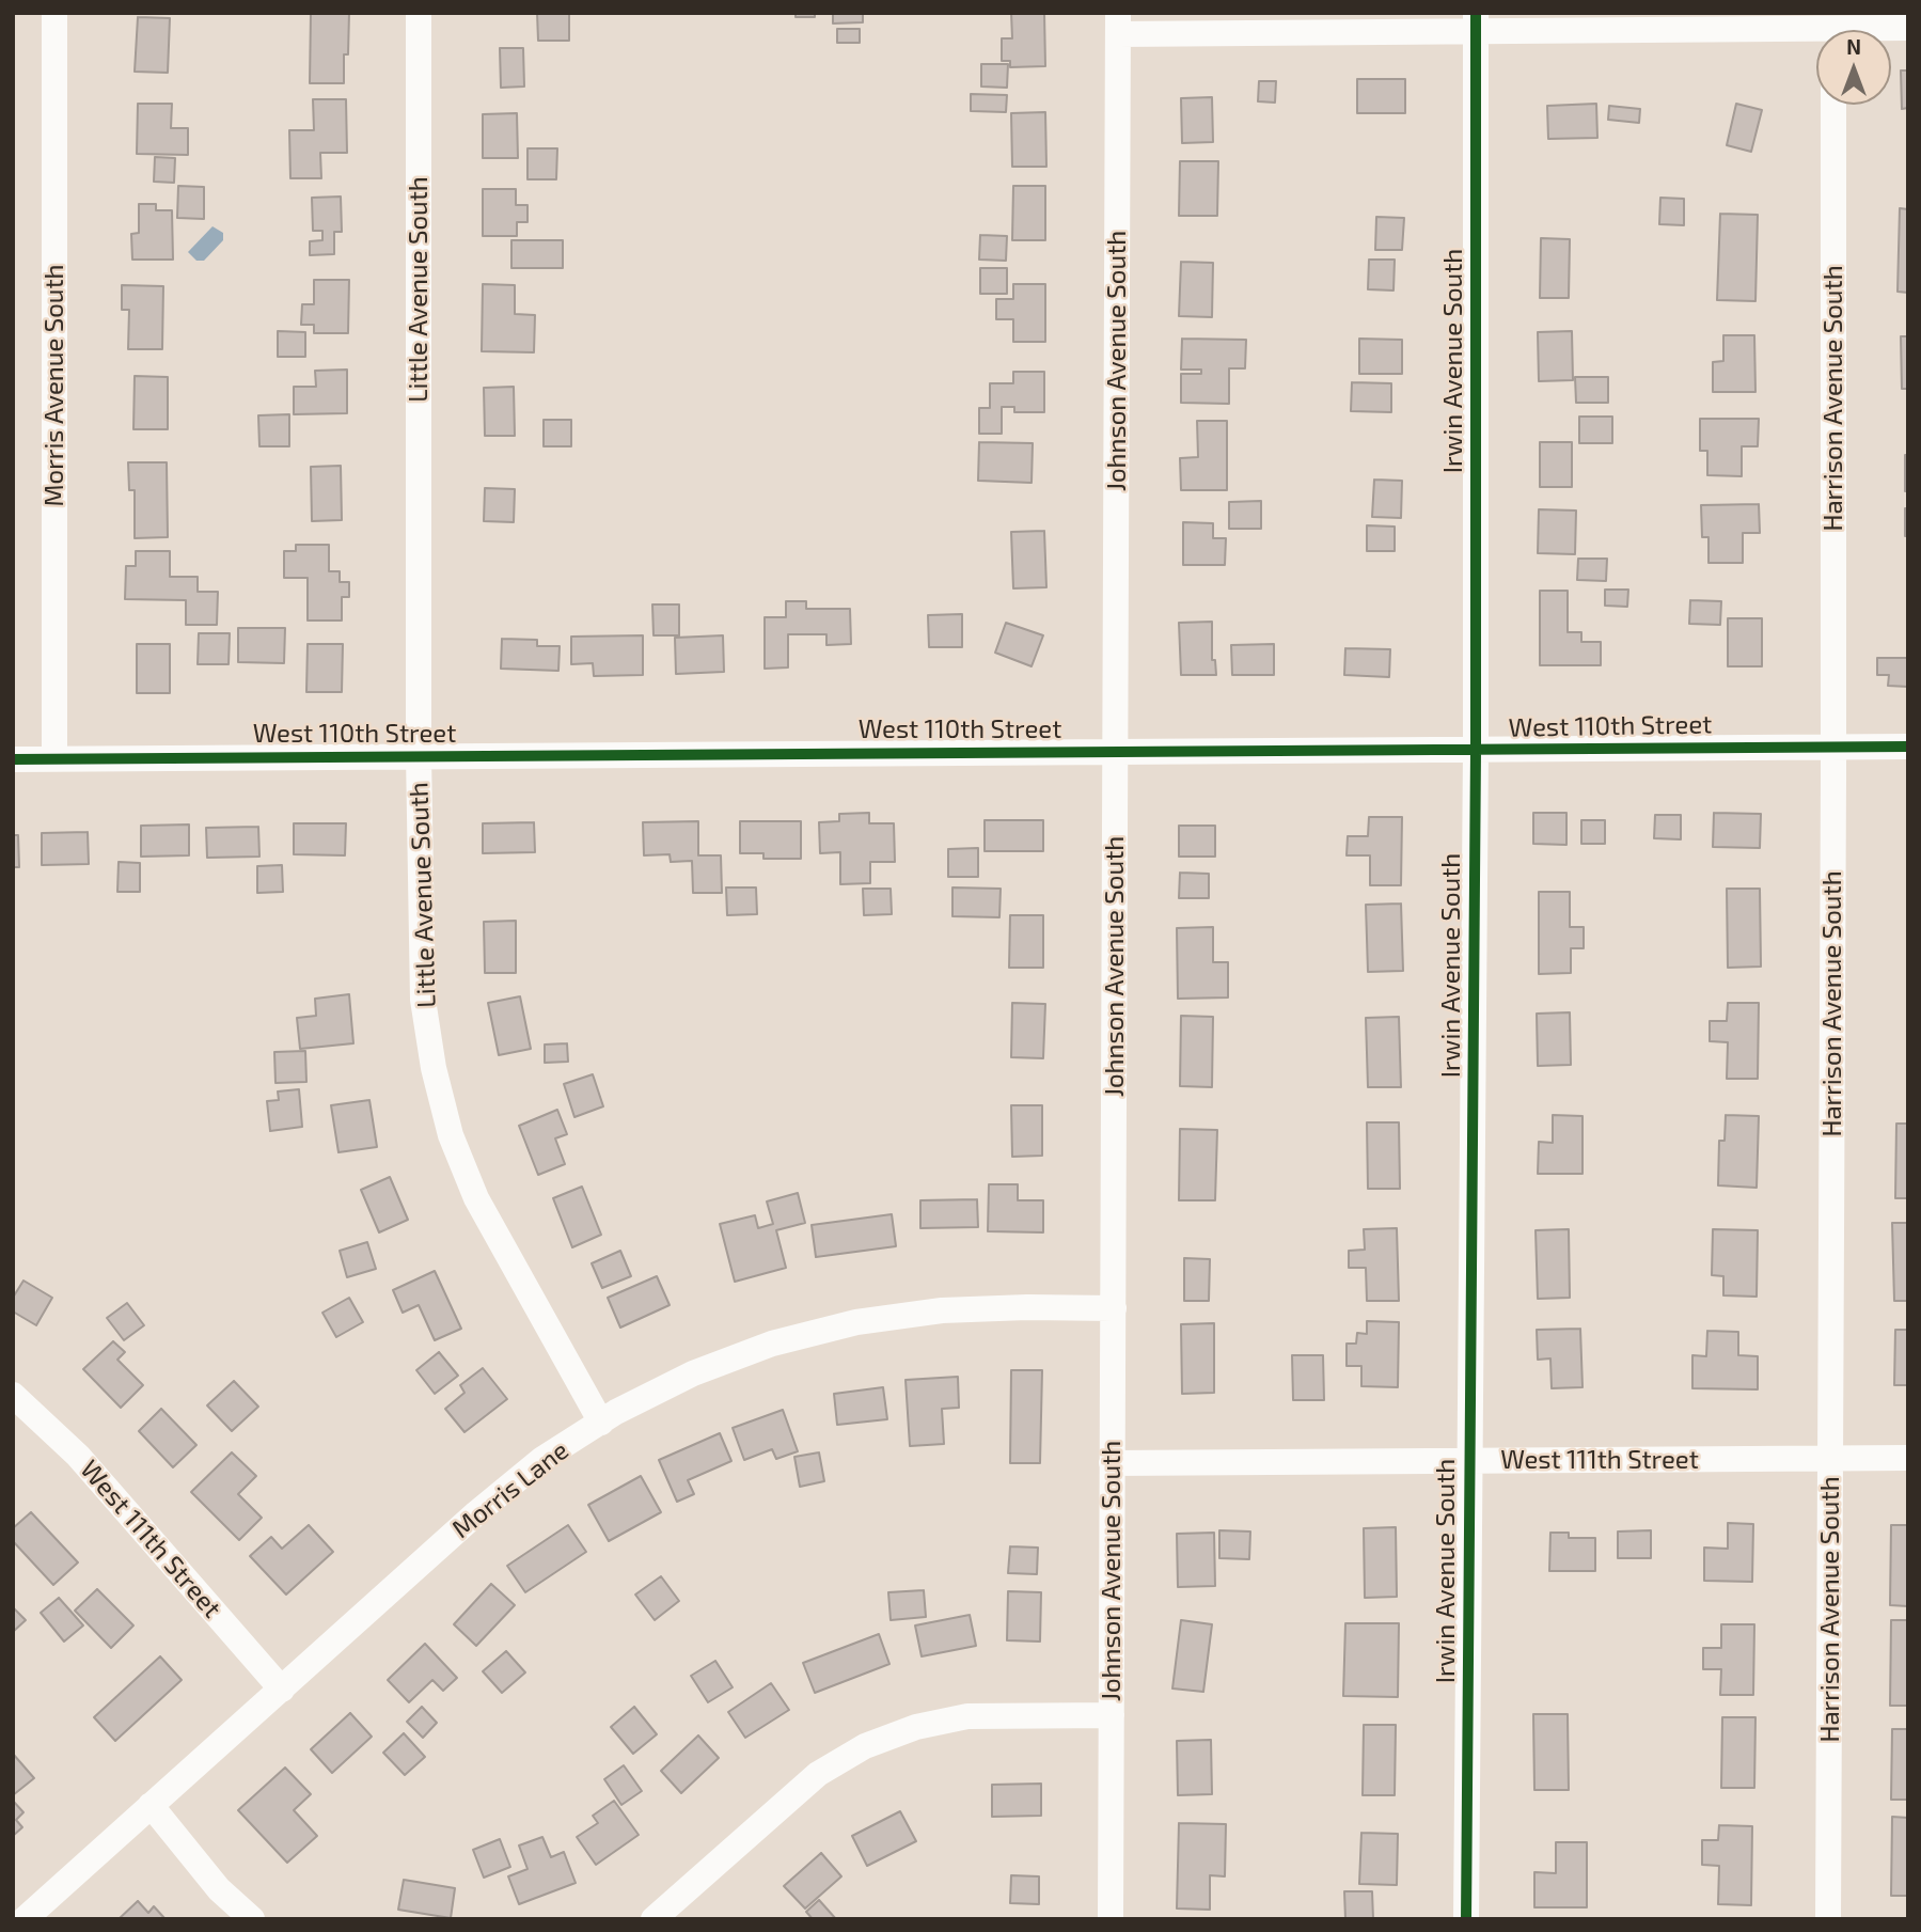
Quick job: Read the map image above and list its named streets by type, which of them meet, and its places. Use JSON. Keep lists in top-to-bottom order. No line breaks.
{"streets":{"street":["Little Avenue South","Johnson Avenue South","Irwin Avenue South","Morris Avenue South","Harrison Avenue South","West 110th Street","West 111th Street","Morris Lane"]},"crossings":[["Little Avenue South","West 110th Street"],["Little Avenue South","Morris Lane"],["Johnson Avenue South","West 110th Street"],["Johnson Avenue South","West 111th Street"],["Johnson Avenue South","Morris Lane"],["Irwin Avenue South","West 110th Street"],["Irwin Avenue South","West 111th Street"],["Morris Avenue South","West 110th Street"],["Harrison Avenue South","West 110th Street"],["Harrison Avenue South","West 111th Street"],["West 111th Street","Morris Lane"]],"north":"top"}
